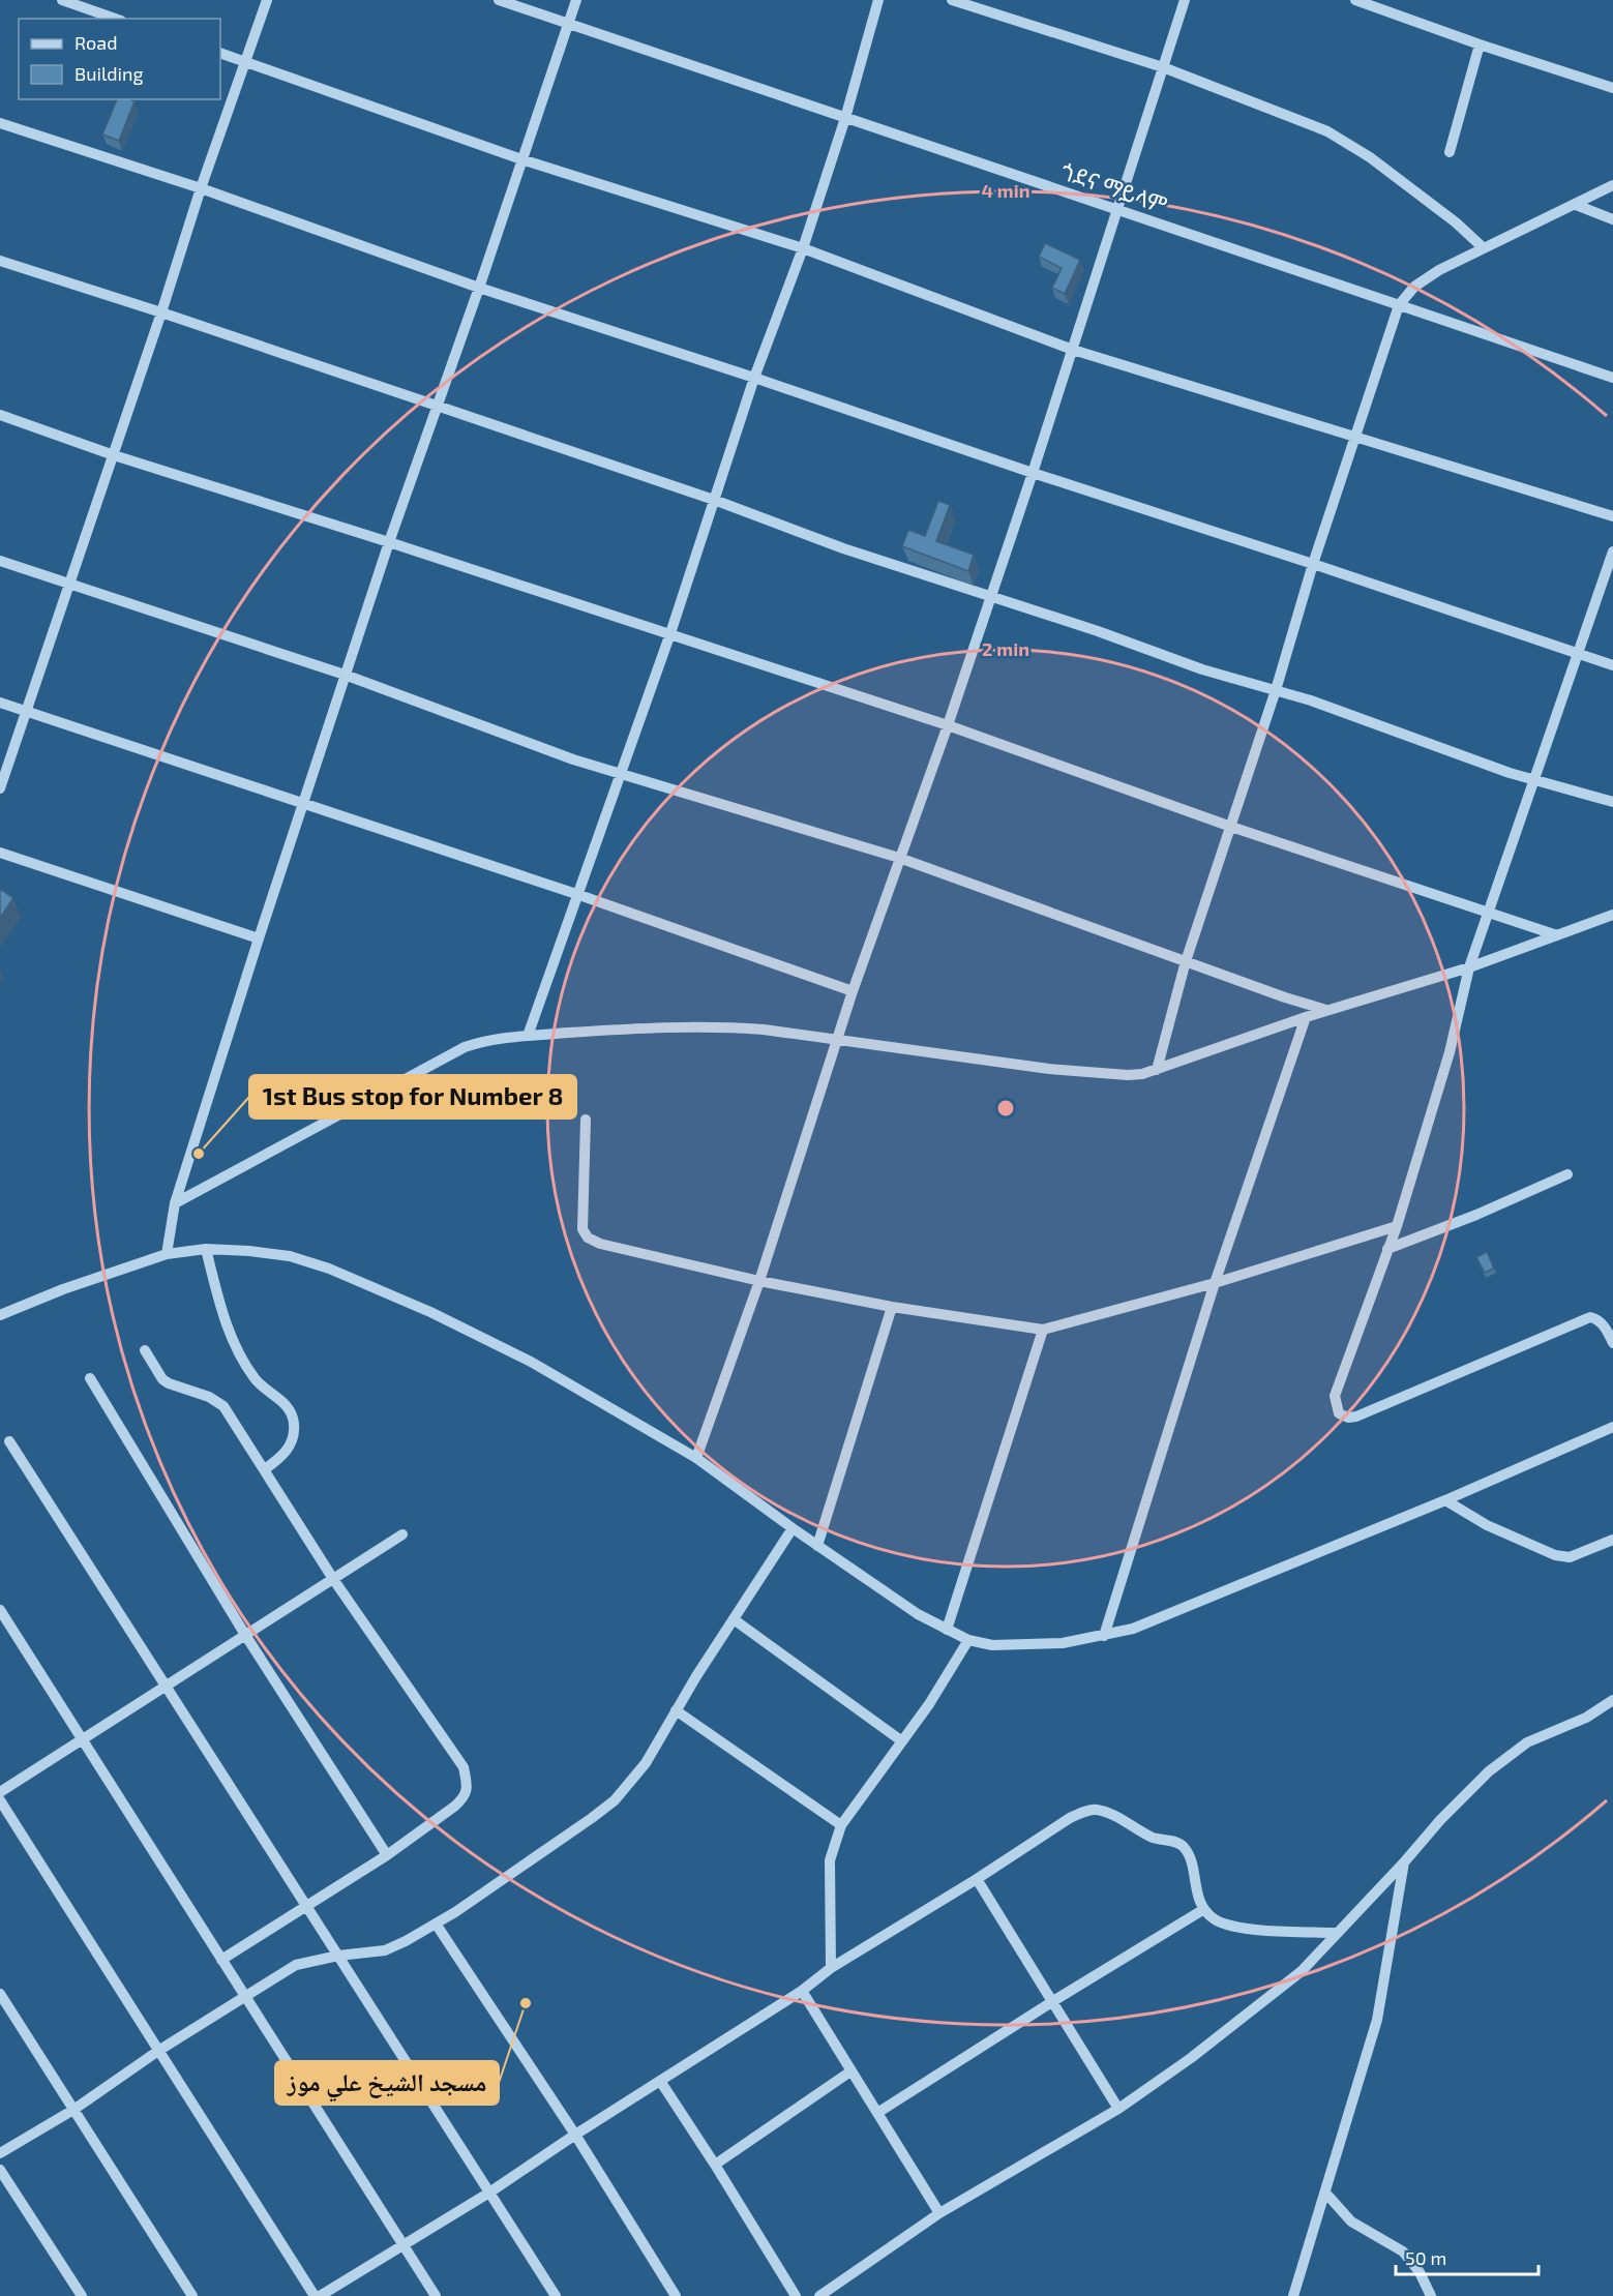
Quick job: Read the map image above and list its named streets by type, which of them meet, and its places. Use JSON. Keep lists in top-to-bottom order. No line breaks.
{"streets":{"street":["ጎደና ማይላም"]},"places":["1st Bus stop for Number 8","مسجد الشيخ علي موز"],"legend":["Road","Building"],"scale_bar":"50 m","rings":["4 min","2 min"]}
